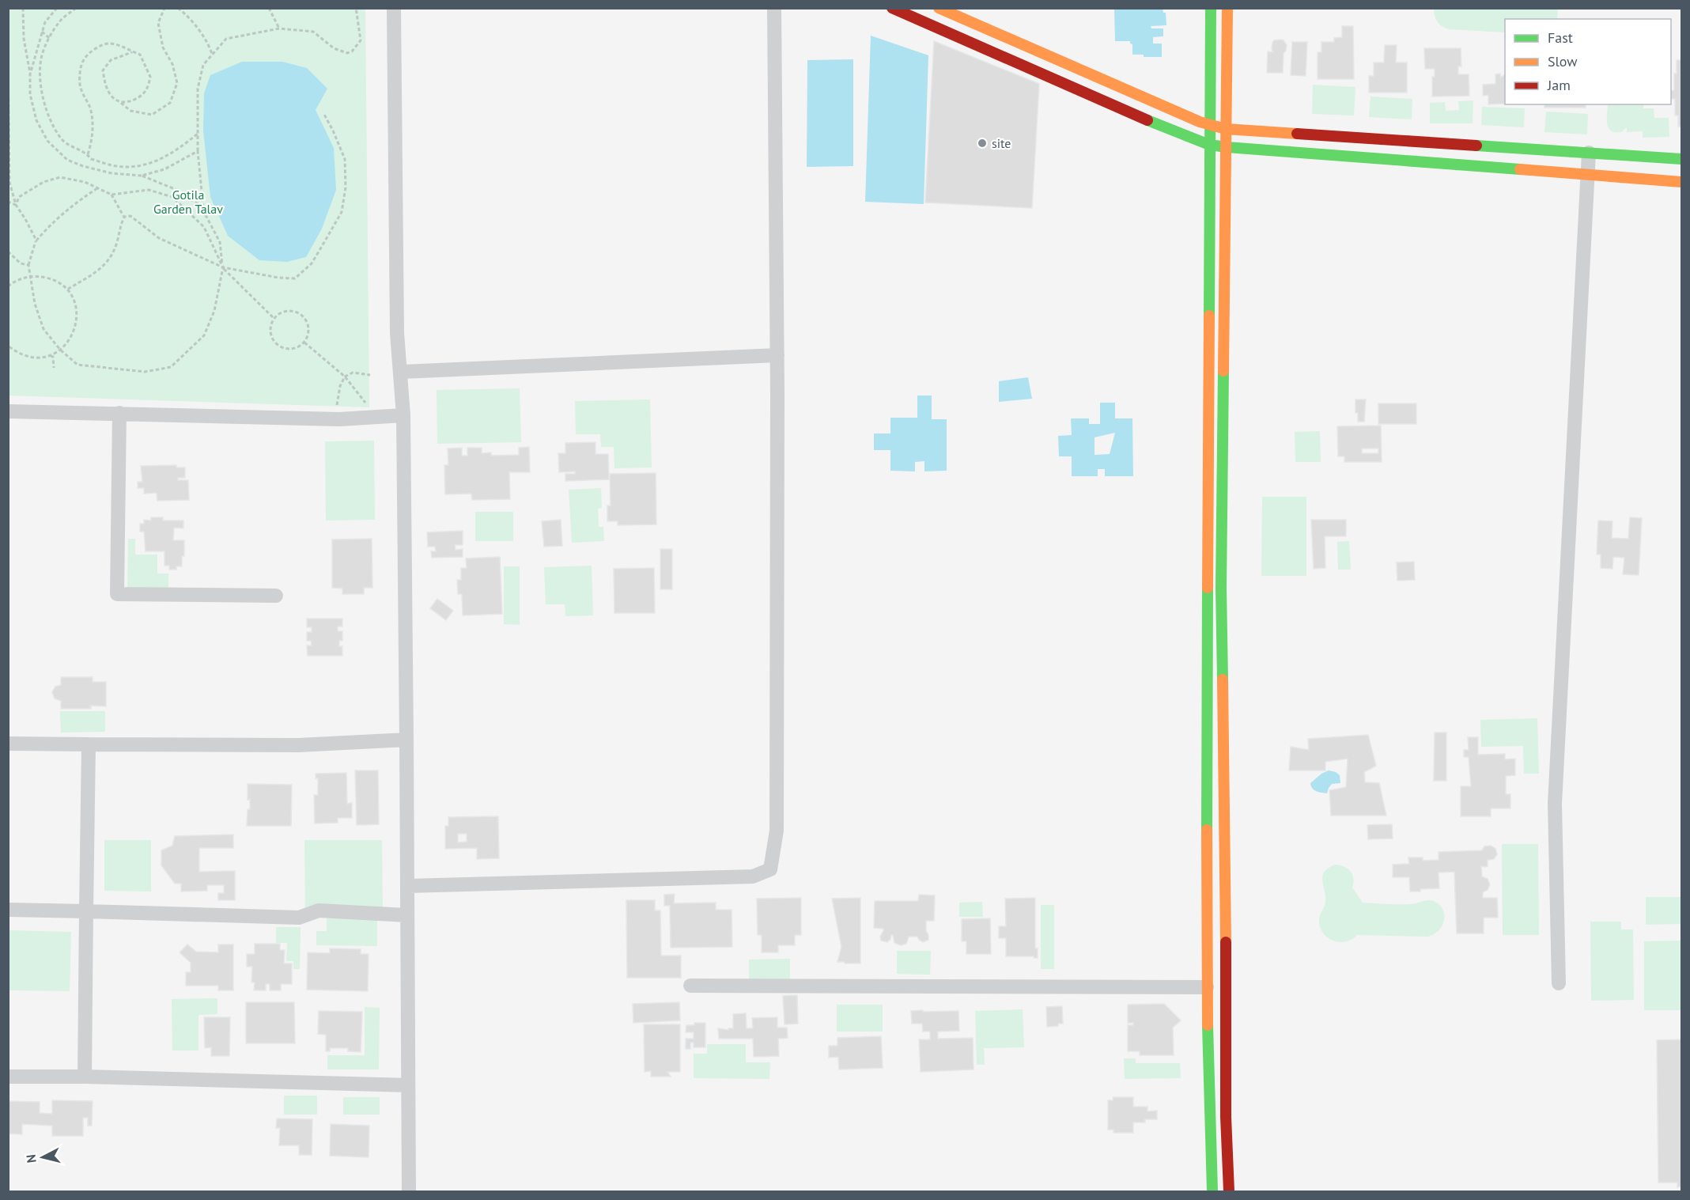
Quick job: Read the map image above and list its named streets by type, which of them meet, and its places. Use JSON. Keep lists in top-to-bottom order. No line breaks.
{"parks":["Gotila Garden Talav"],"places":["site"],"legend":["Fast","Slow","Jam"],"north":"left"}
